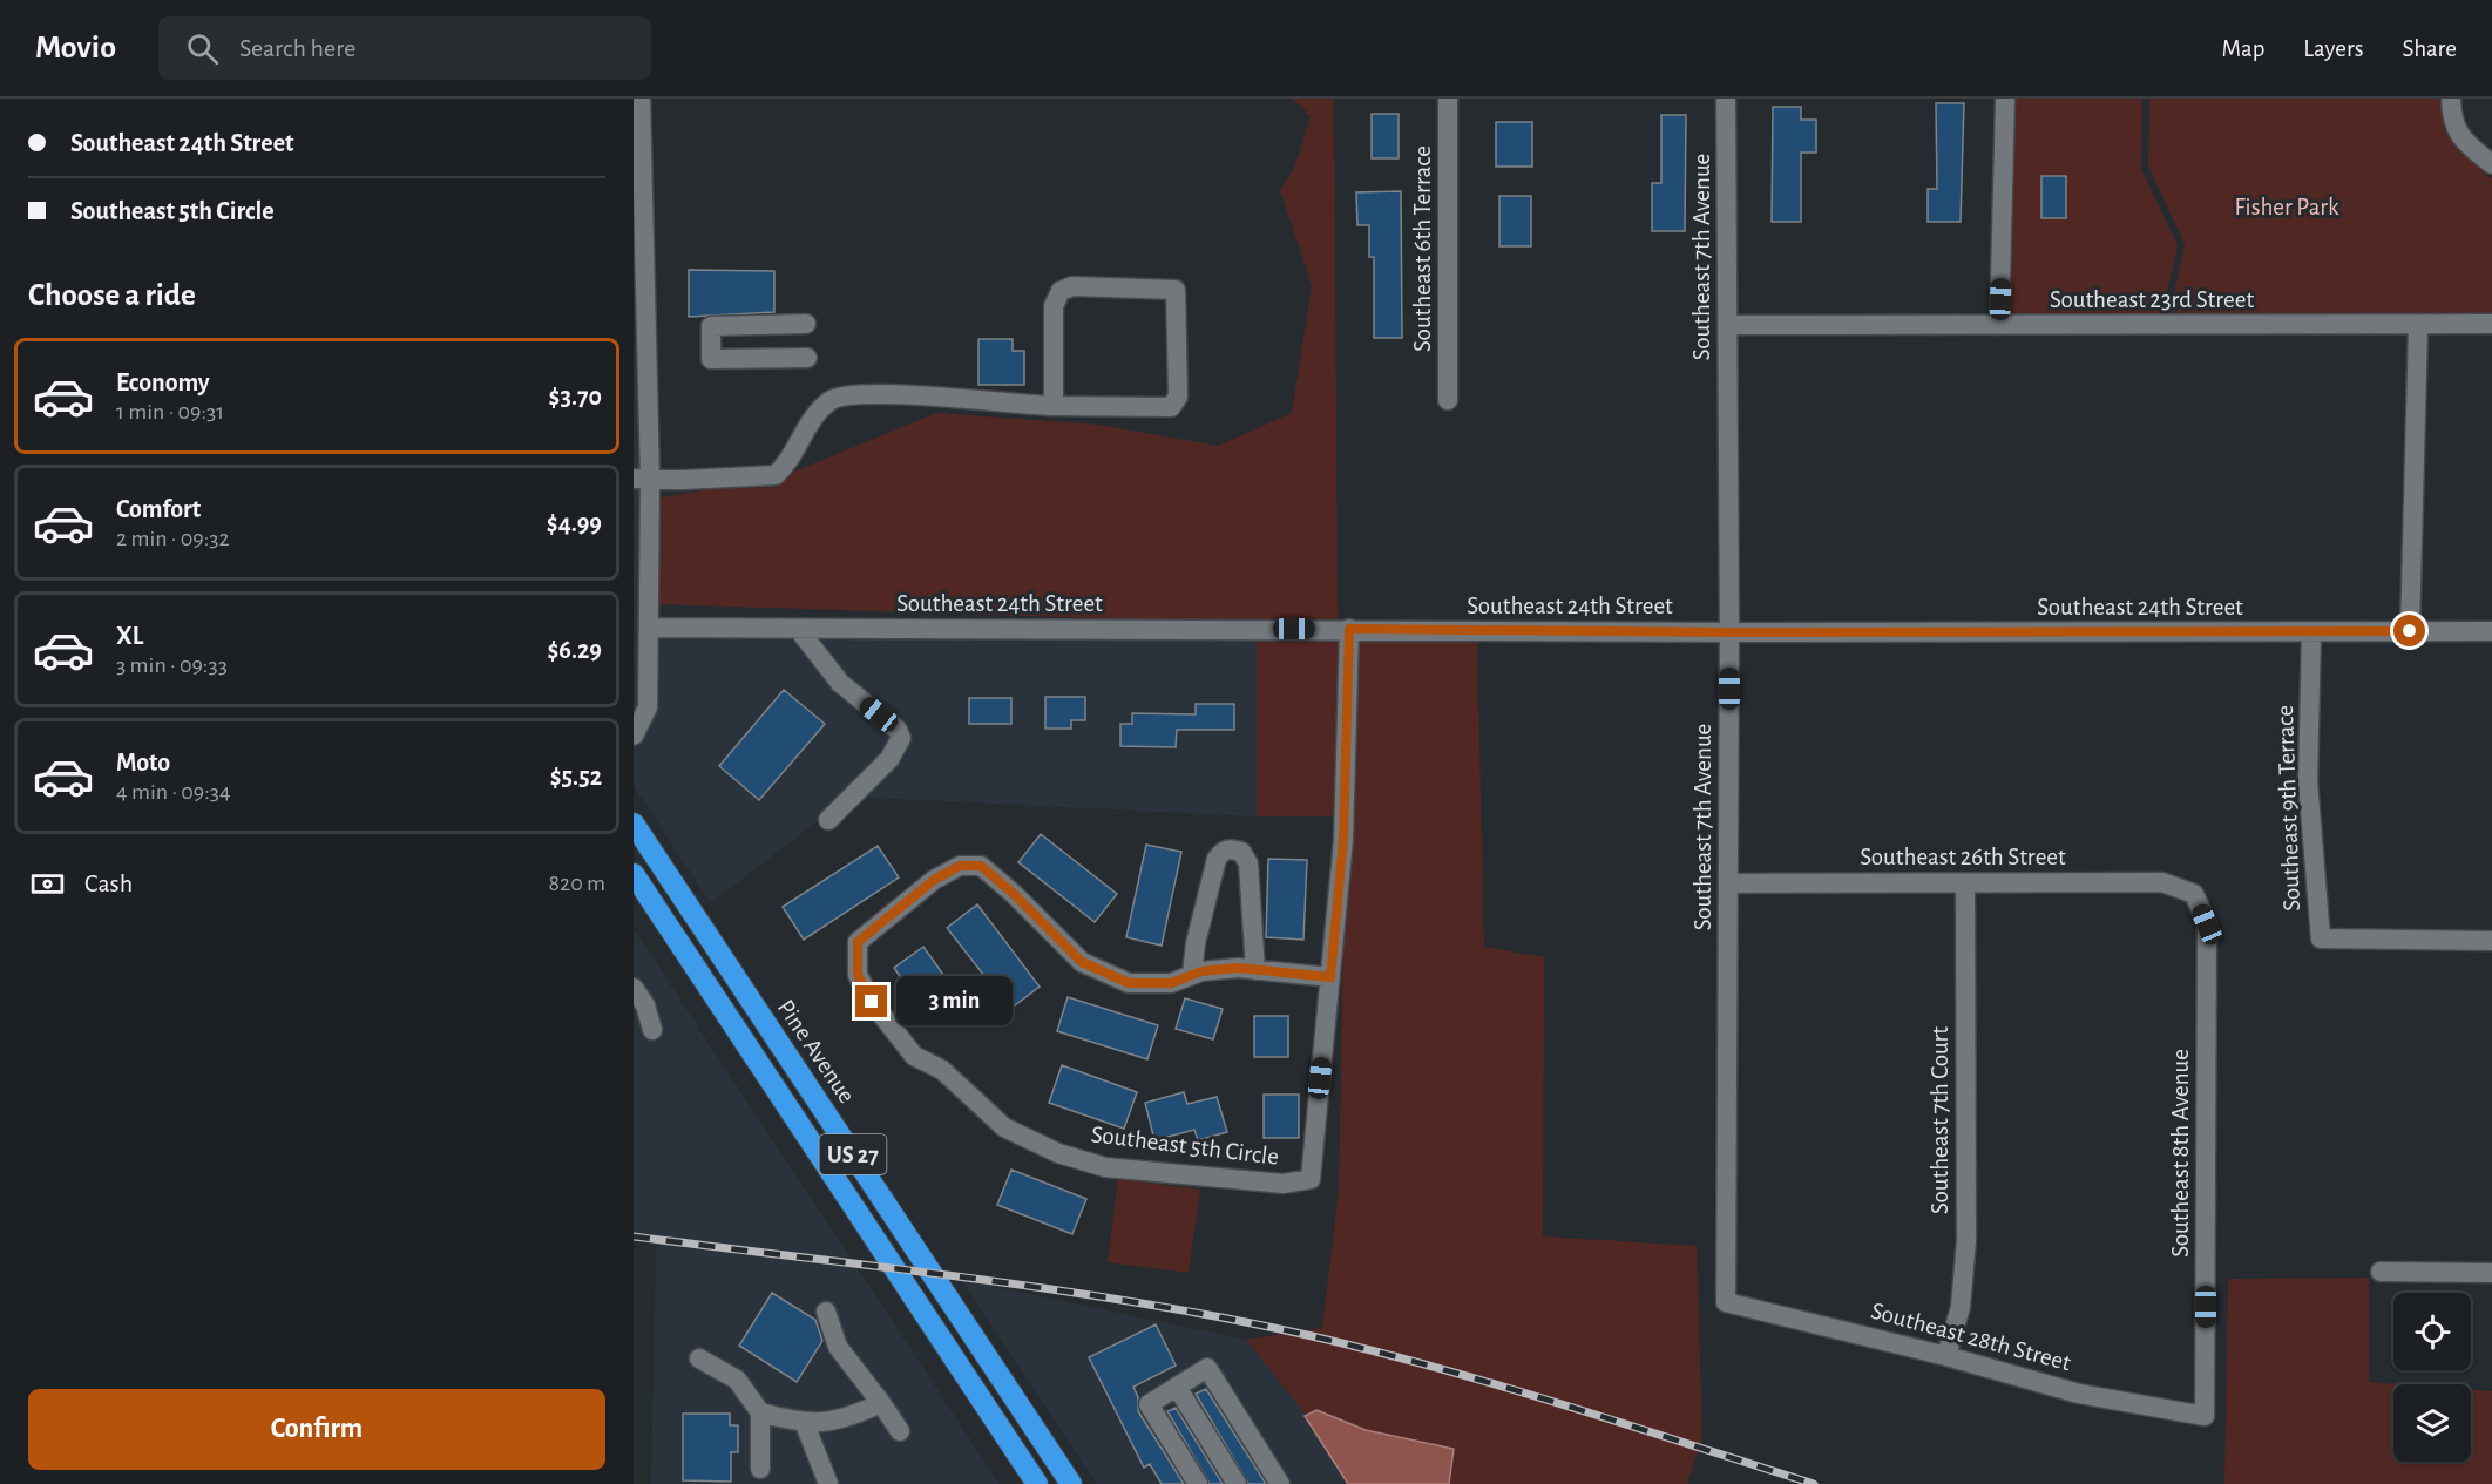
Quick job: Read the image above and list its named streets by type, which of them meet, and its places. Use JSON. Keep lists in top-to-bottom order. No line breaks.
{"streets":{"highway":["Pine Avenue","US 27"],"street":["Southeast 6th Terrace","Southeast 7th Avenue","Southeast 23rd Street","Southeast 24th Street","Southeast 9th Terrace","Southeast 26th Street","Southeast 7th Court","Southeast 5th Circle","Southeast 8th Avenue","Southeast 28th Street"]},"crossings":[["Southeast 7th Avenue","Southeast 23rd Street"],["Southeast 7th Avenue","Southeast 24th Street"],["Southeast 7th Avenue","Southeast 26th Street"],["Southeast 7th Avenue","Southeast 28th Street"],["Southeast 24th Street","Southeast 9th Terrace"],["Southeast 24th Street","Southeast 5th Circle"],["Southeast 26th Street","Southeast 7th Court"],["Southeast 26th Street","Southeast 8th Avenue"],["Southeast 7th Court","Southeast 28th Street"],["Southeast 8th Avenue","Southeast 28th Street"]],"parks":["Fisher Park"],"page":{"header":"Movio","search":"Search here","nav":["Map","Layers","Share"],"banner":["Southeast 24th Street","Southeast 5th Circle"],"heading":"Choose a ride","list":[{"name":"Economy","note":"1 min · 09:31","value":"$3.70"},{"name":"Comfort","note":"2 min · 09:32","value":"$4.99"},{"name":"XL","note":"3 min · 09:33","value":"$6.29"},{"name":"Moto","note":"4 min · 09:34","value":"$5.52"}],"pay":["Cash","820 m"],"bubble":"3 min","buttons":"Confirm"}}
